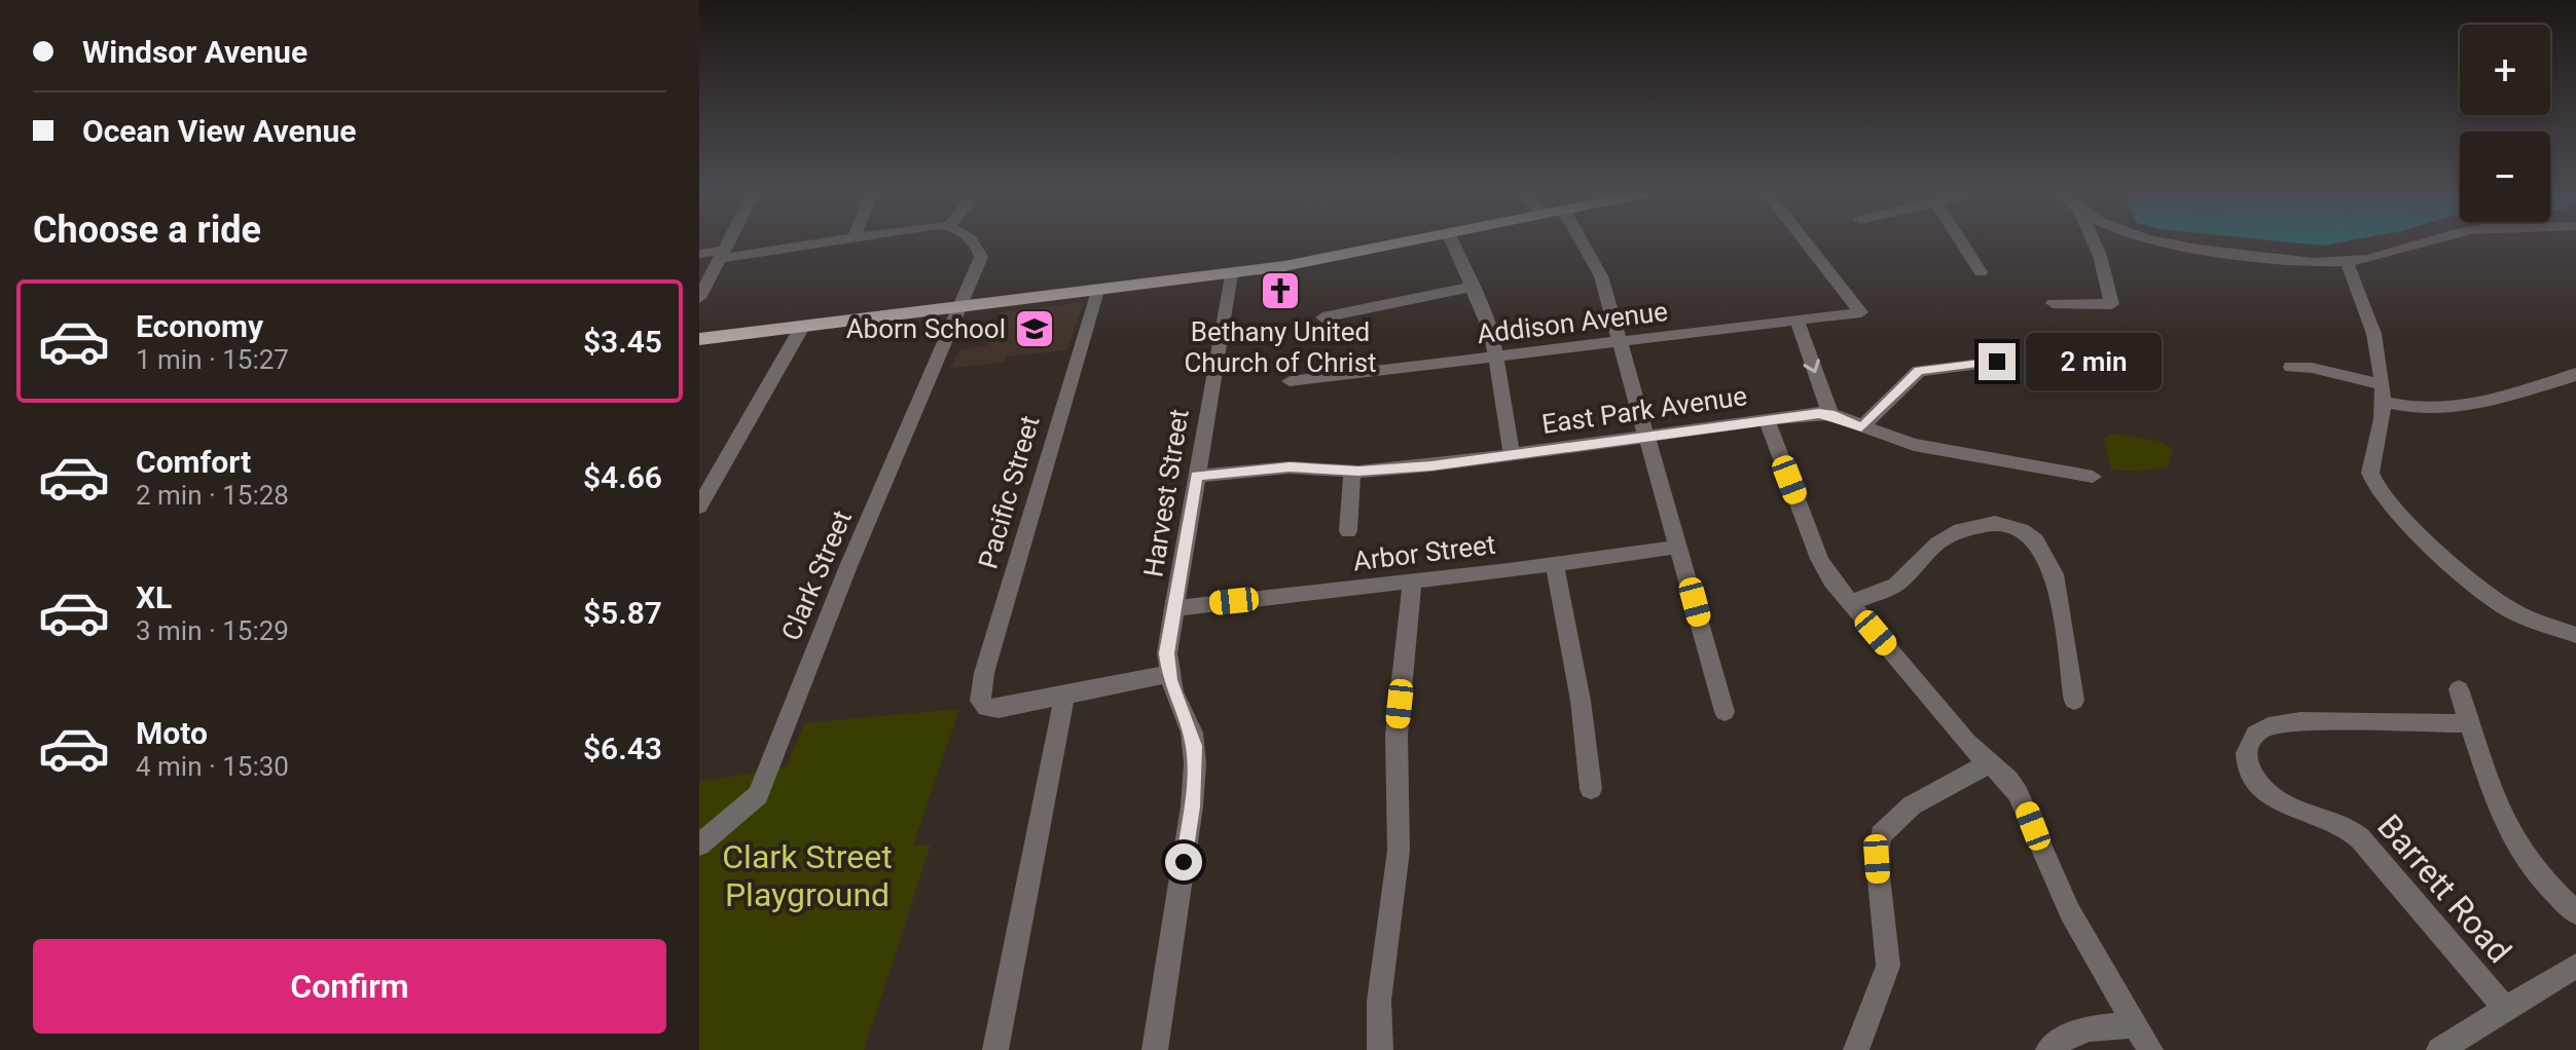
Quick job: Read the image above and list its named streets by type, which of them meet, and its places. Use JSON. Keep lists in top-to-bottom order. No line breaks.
{"streets":{"street":["Addison Avenue","East Park Avenue","Pacific Street","Harvest Street","Arbor Street","Clark Street","Barrett Road"]},"crossings":[["East Park Avenue","Harvest Street"],["Harvest Street","Arbor Street"]],"parks":["Clark Street Playground"],"places":{"church":["Bethany United Church of Christ"],"school or university":["Aborn School"]},"page":{"banner":["Windsor Avenue","Ocean View Avenue"],"map_buttons":["+","−"],"heading":"Choose a ride","list":[{"name":"Economy","note":"1 min · 15:27","value":"$3.45"},{"name":"Comfort","note":"2 min · 15:28","value":"$4.66"},{"name":"XL","note":"3 min · 15:29","value":"$5.87"},{"name":"Moto","note":"4 min · 15:30","value":"$6.43"}],"bubble":"2 min","buttons":"Confirm"}}
